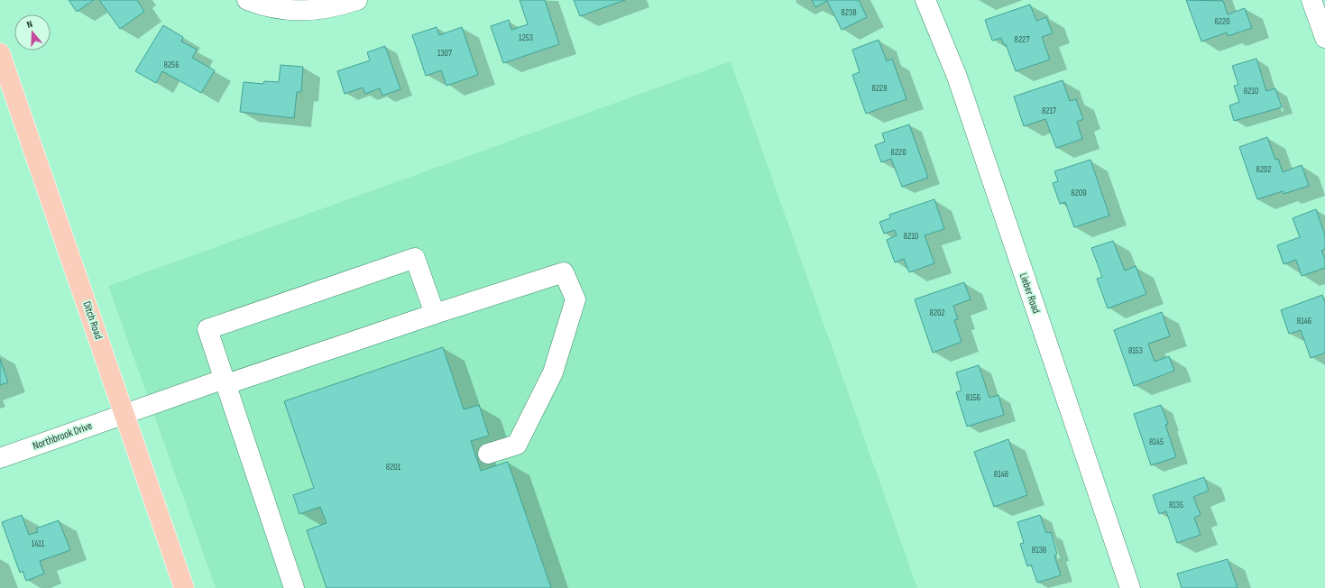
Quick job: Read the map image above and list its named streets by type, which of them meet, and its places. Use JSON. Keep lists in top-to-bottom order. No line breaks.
{"streets":{"main road":["Ditch Road"],"street":["Lieber Road","Northbrook Drive"]},"crossings":[["Ditch Road","Northbrook Drive"]],"house_numbers":["8238","8220","1253","8227","1307","8256","8228","8210","8217","8220","8202","8209","8210","8202","8146","8153","8156","8145","8201","8148","8135","1411","8138"],"north":"top"}
